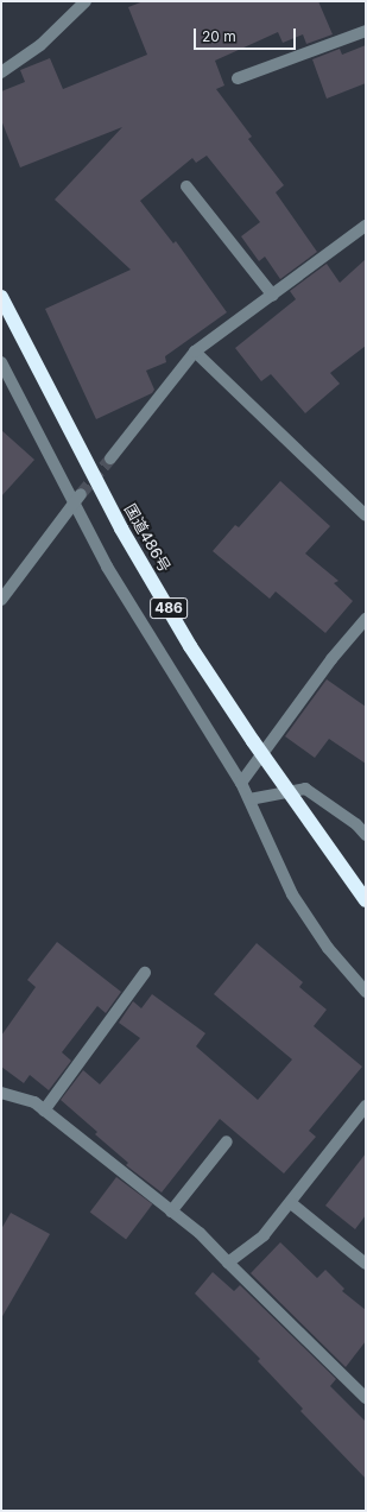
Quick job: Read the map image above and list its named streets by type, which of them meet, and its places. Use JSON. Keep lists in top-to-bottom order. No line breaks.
{"streets":{"highway":["国道486号","486"]},"scale_bar":"20 m"}
